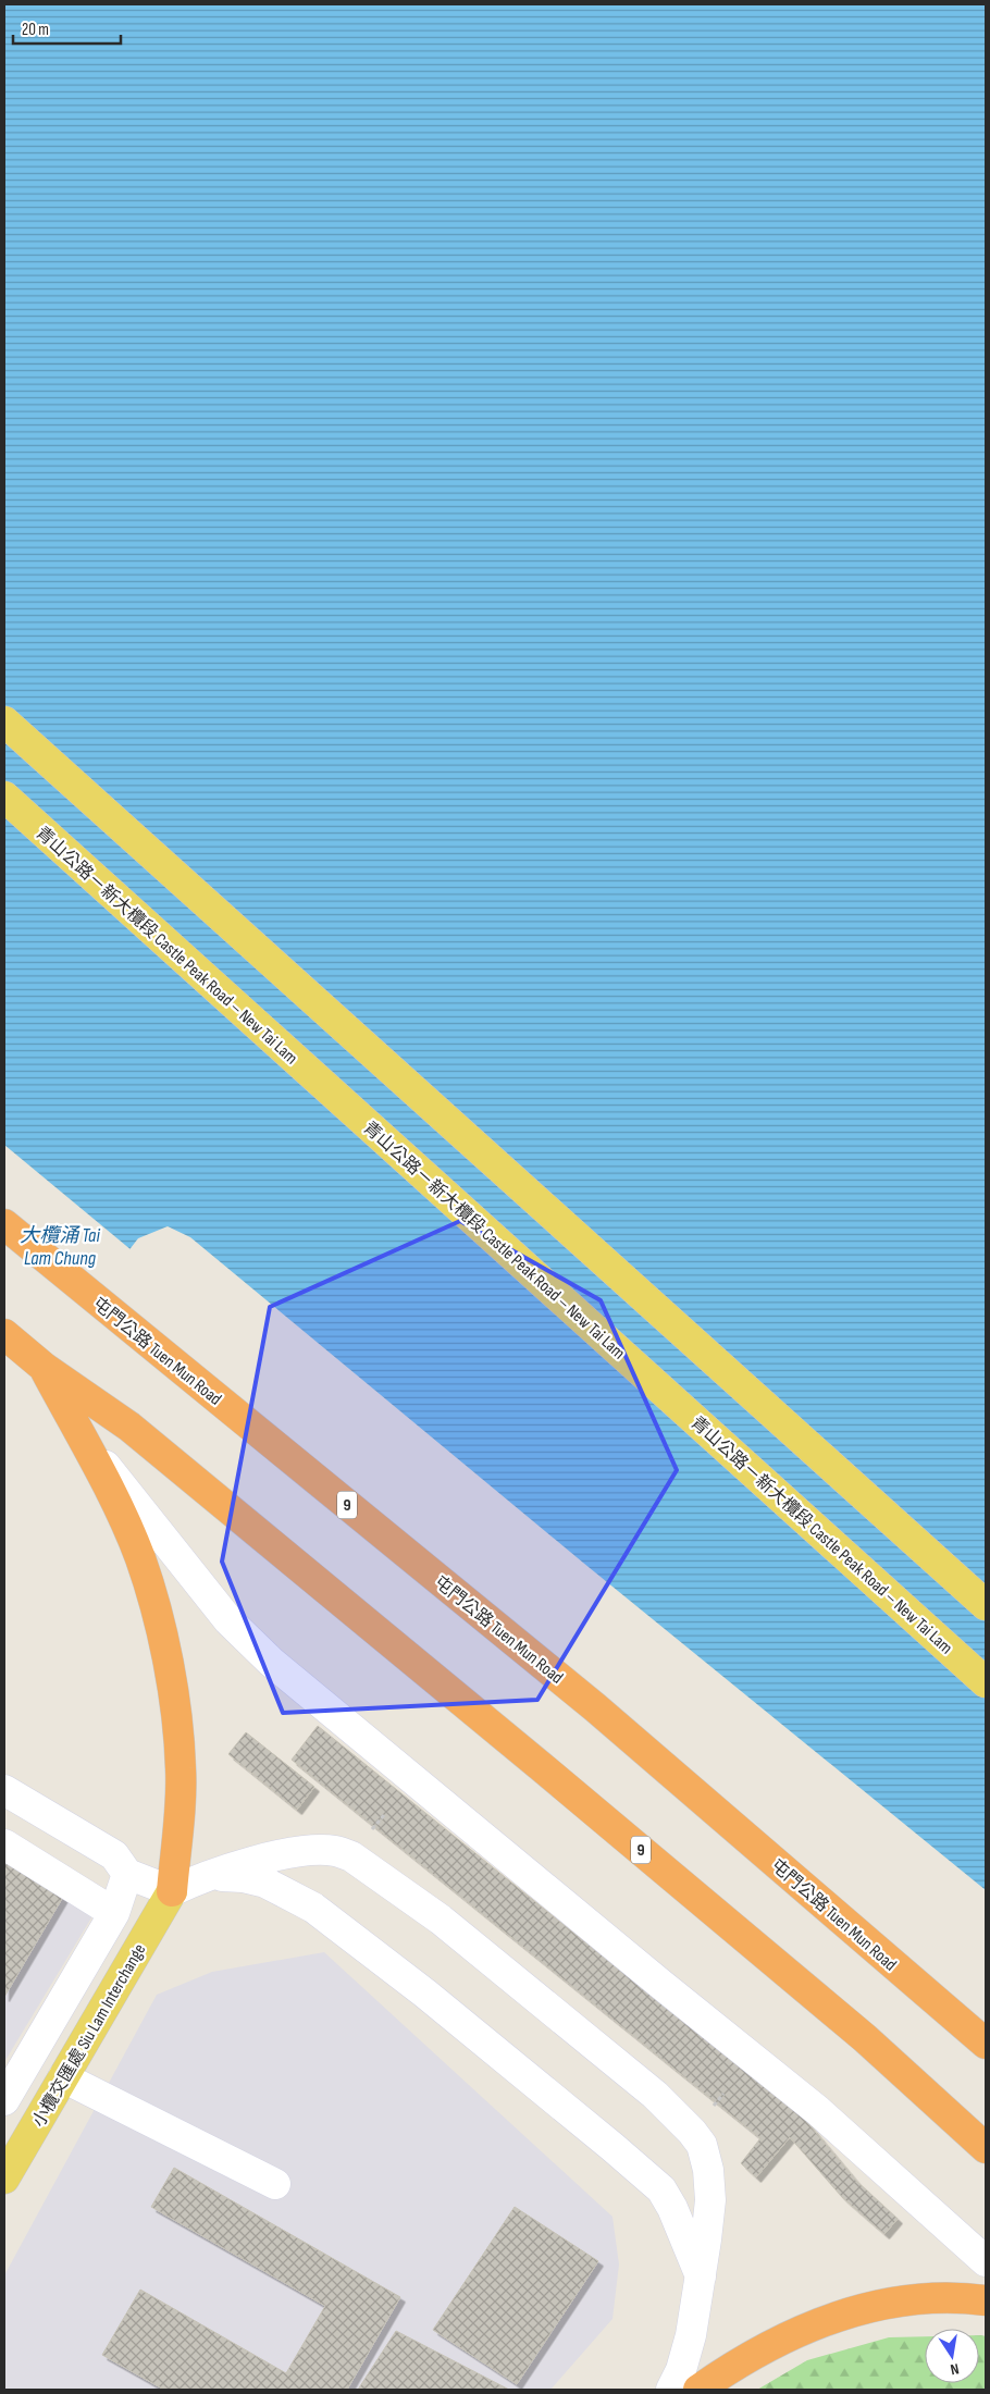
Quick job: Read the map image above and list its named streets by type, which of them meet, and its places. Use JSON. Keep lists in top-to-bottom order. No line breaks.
{"streets":{"highway":["屯門公路 Tuen Mun Road","9"],"main road":["青山公路－新大欖段 Castle Peak Road – New Tai Lam","小欖交匯處 Siu Lam Interchange"]},"water":["大欖涌 Tai Lam Chung"],"scale_bar":"20 m","north":"bottom"}
